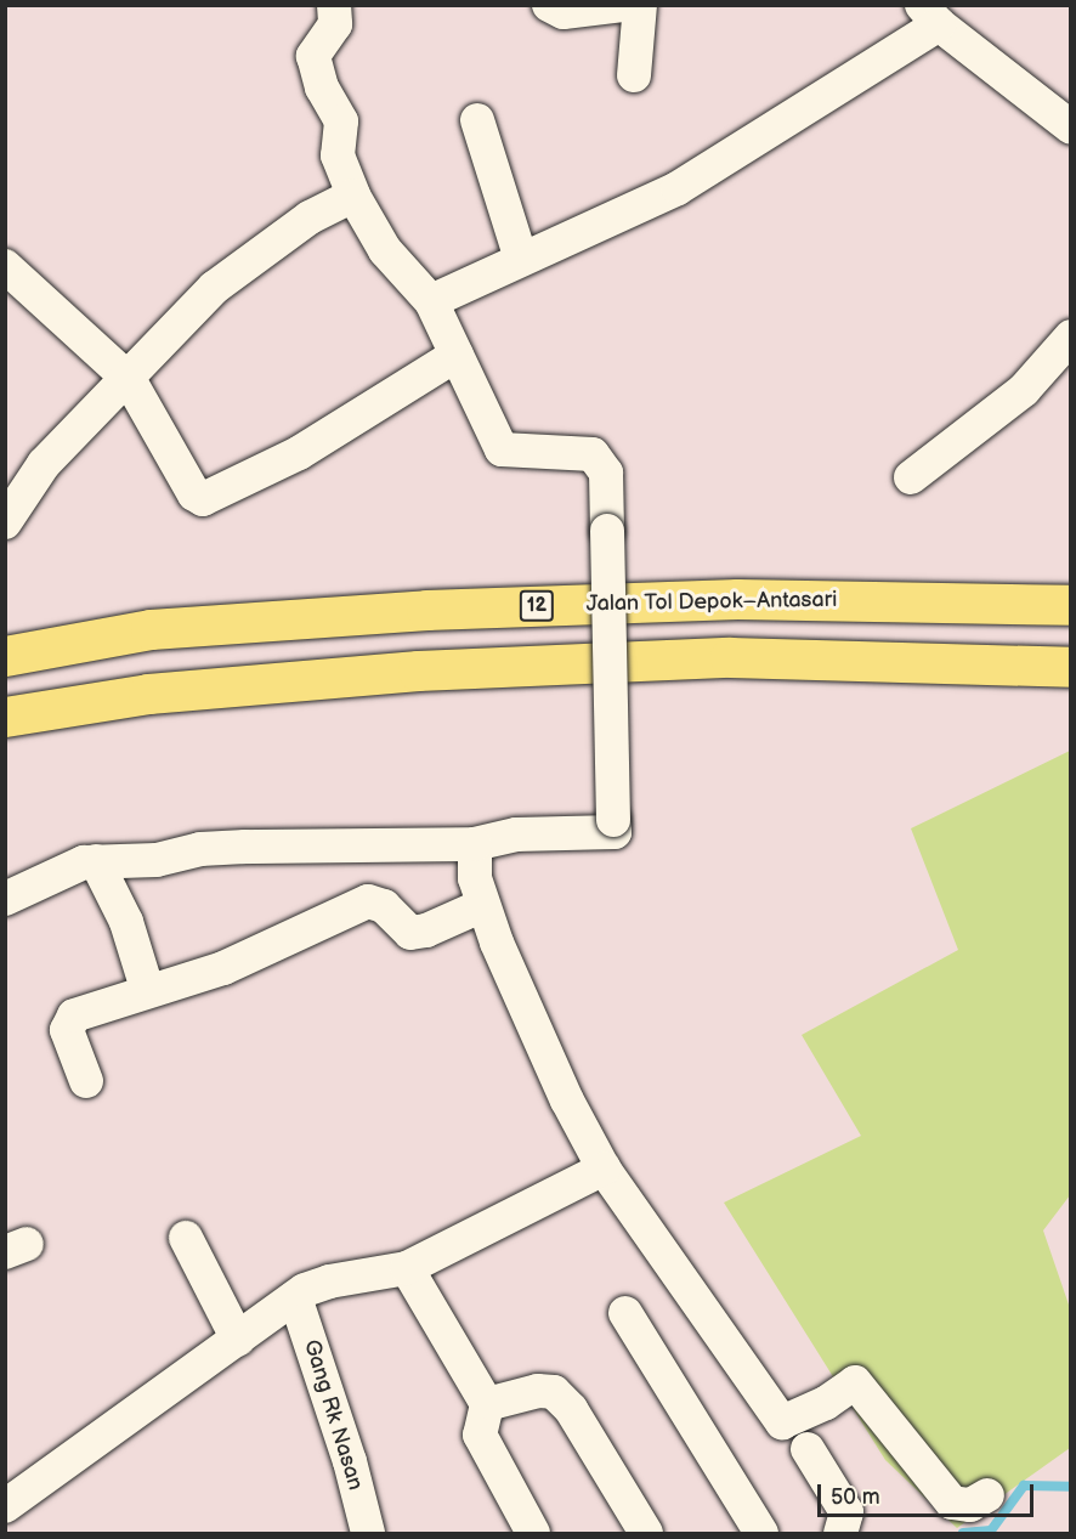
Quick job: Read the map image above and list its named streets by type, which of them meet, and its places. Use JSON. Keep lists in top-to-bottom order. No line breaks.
{"streets":{"highway":["Jalan Tol Depok–Antasari","12"],"street":["Gang Rk Nasan"]},"scale_bar":"50 m"}
